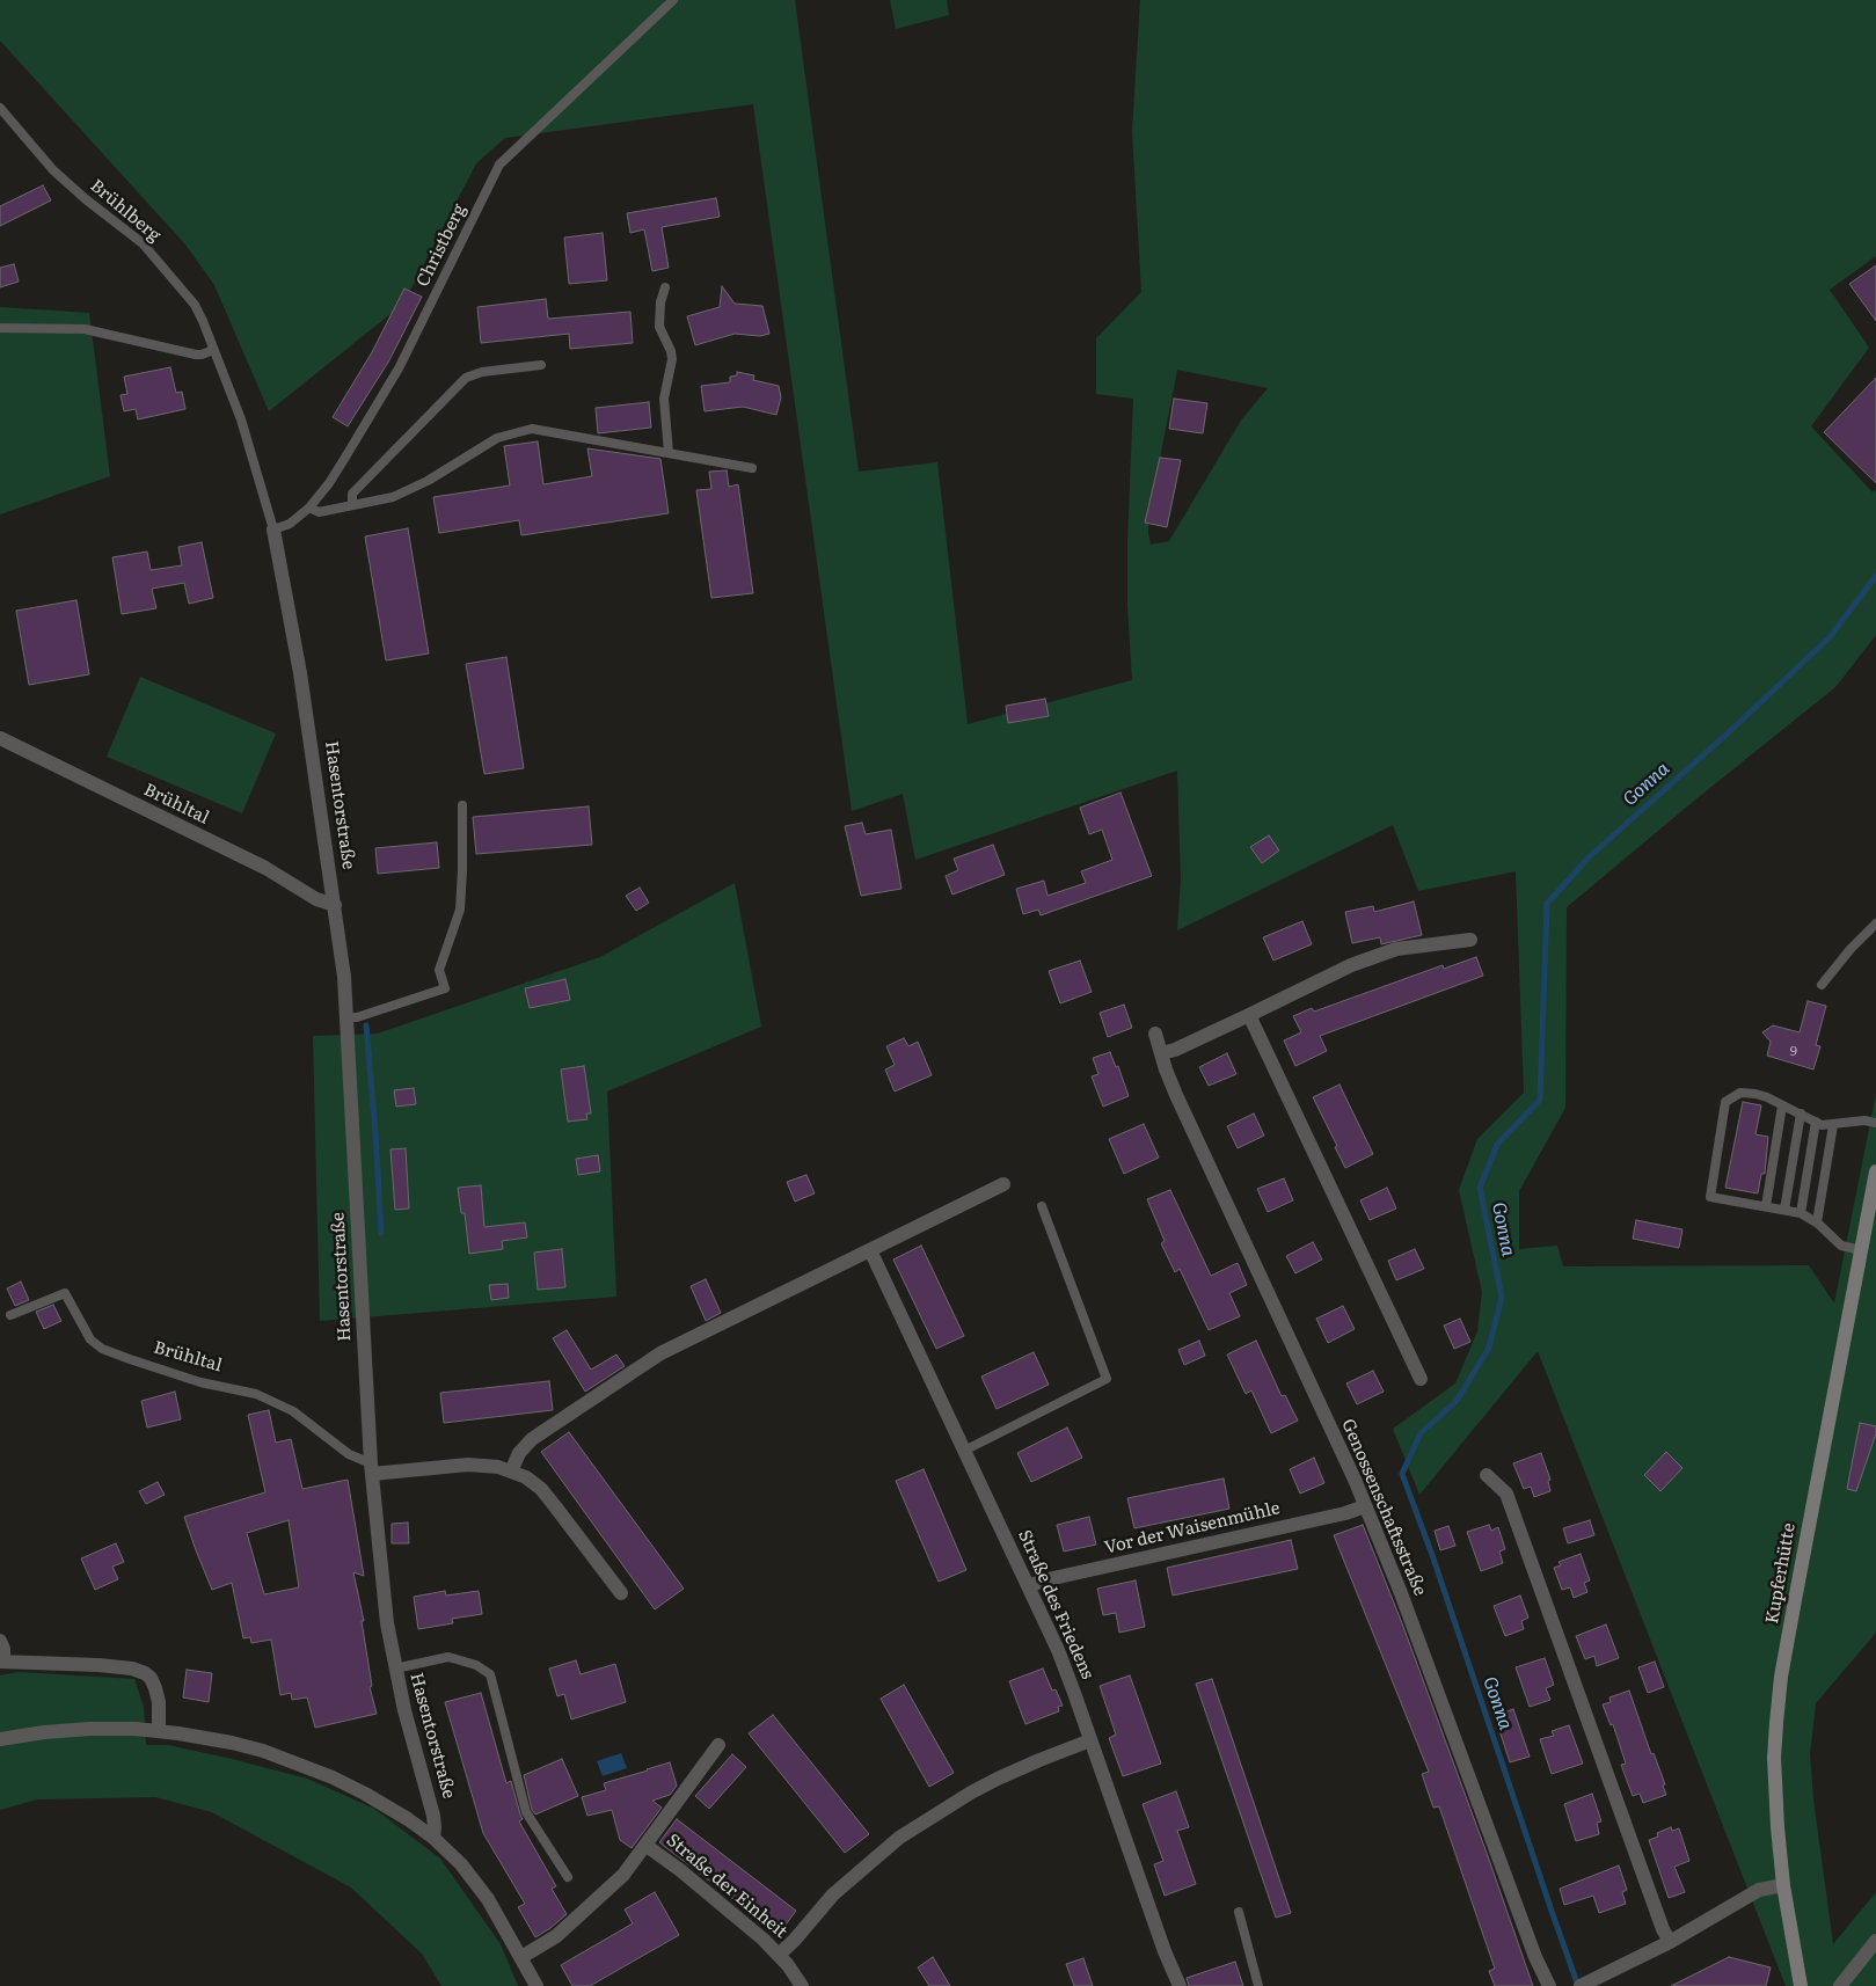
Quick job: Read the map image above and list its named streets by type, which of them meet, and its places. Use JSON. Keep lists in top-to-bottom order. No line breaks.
{"streets":{"main road":["Kupferhütte"],"street":["Brühltal","Hasentorstraße","Genossenschaftsstraße","Vor der Waisenmühle","Straße des Friedens","Straße der Einheit"],"lane":["Brühlberg","Christberg"]},"crossings":[["Brühlberg","Christberg"],["Brühlberg","Hasentorstraße"],["Christberg","Hasentorstraße"],["Brühltal","Hasentorstraße"],["Genossenschaftsstraße","Vor der Waisenmühle"],["Vor der Waisenmühle","Straße des Friedens"]],"water":["Gonna"],"house_numbers":["9"]}
